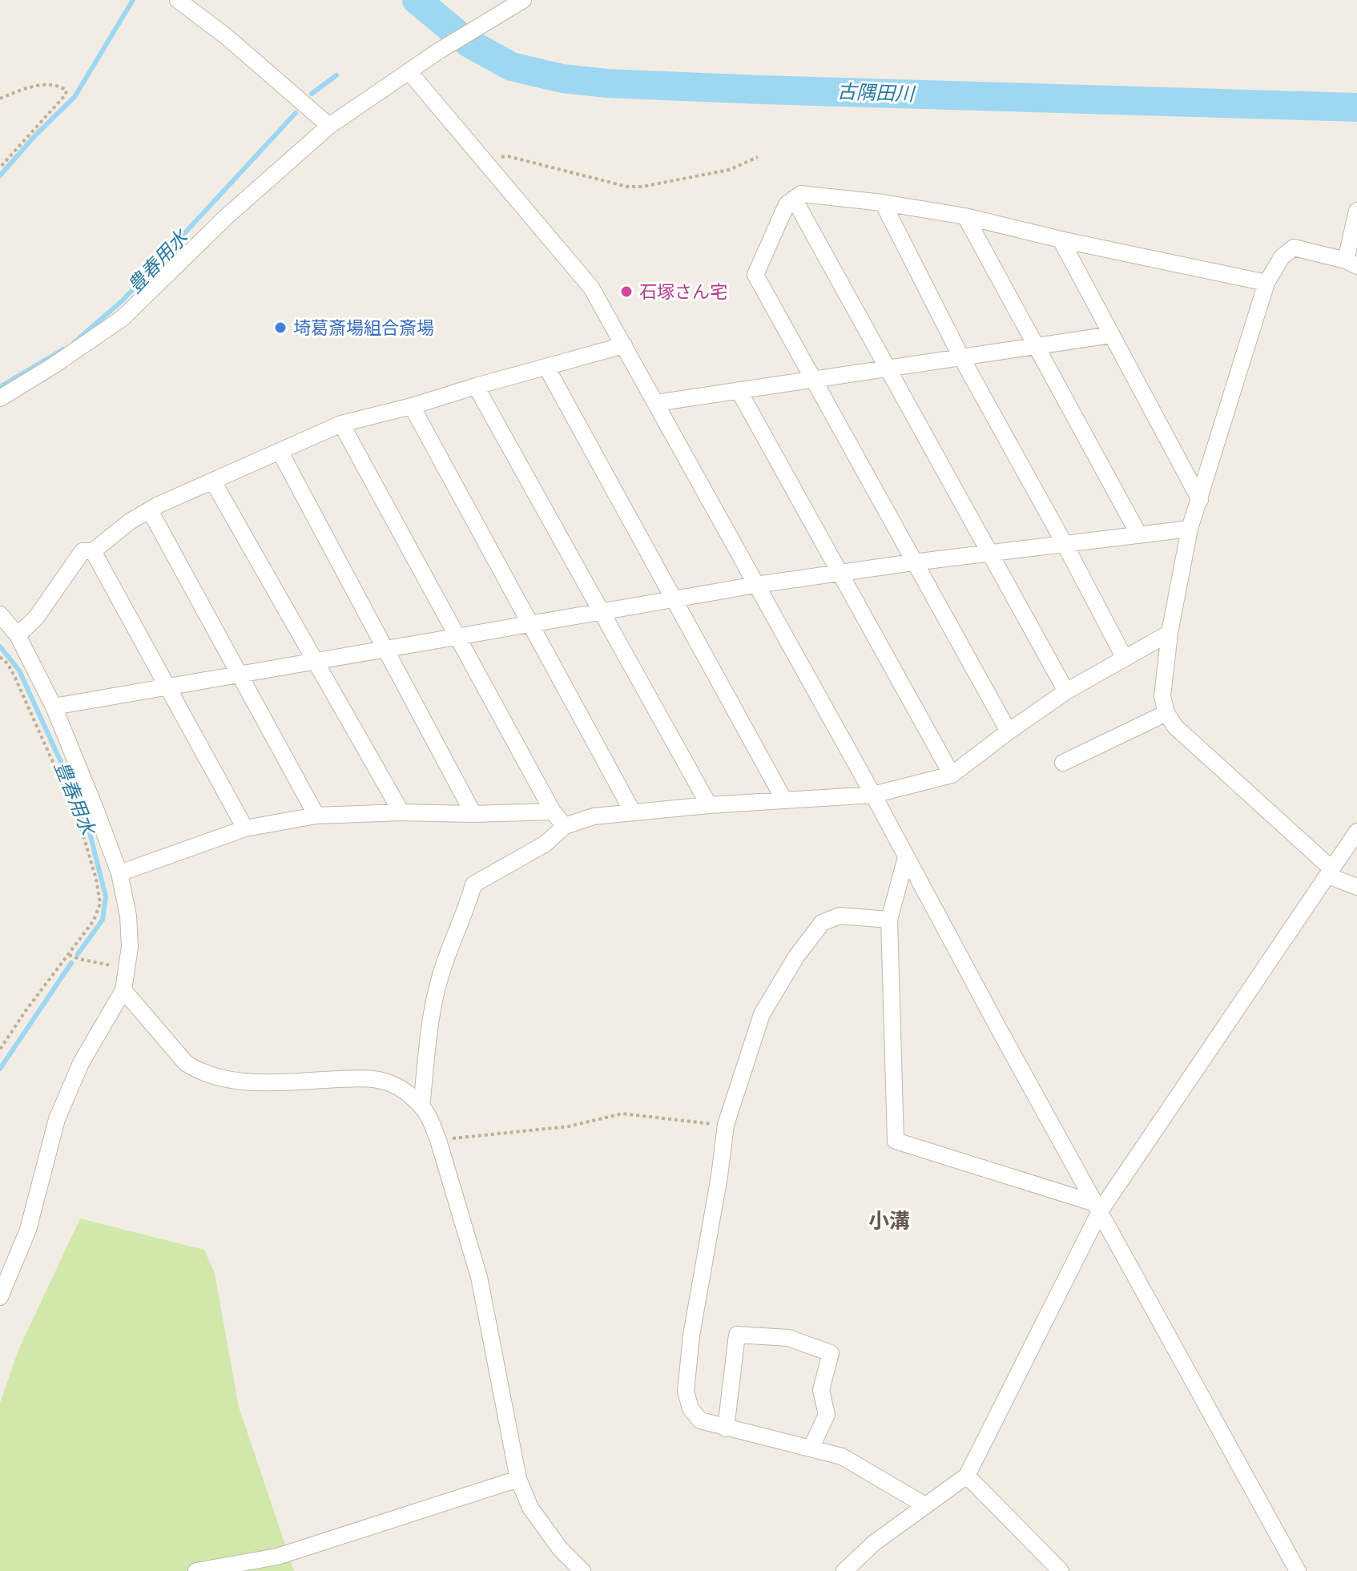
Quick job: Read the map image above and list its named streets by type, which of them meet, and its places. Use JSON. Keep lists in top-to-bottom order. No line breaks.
{"districts":["小溝"],"water":["古隅田川","豊春用水"],"places":["石塚さん宅","埼葛斎場組合斎場"]}
